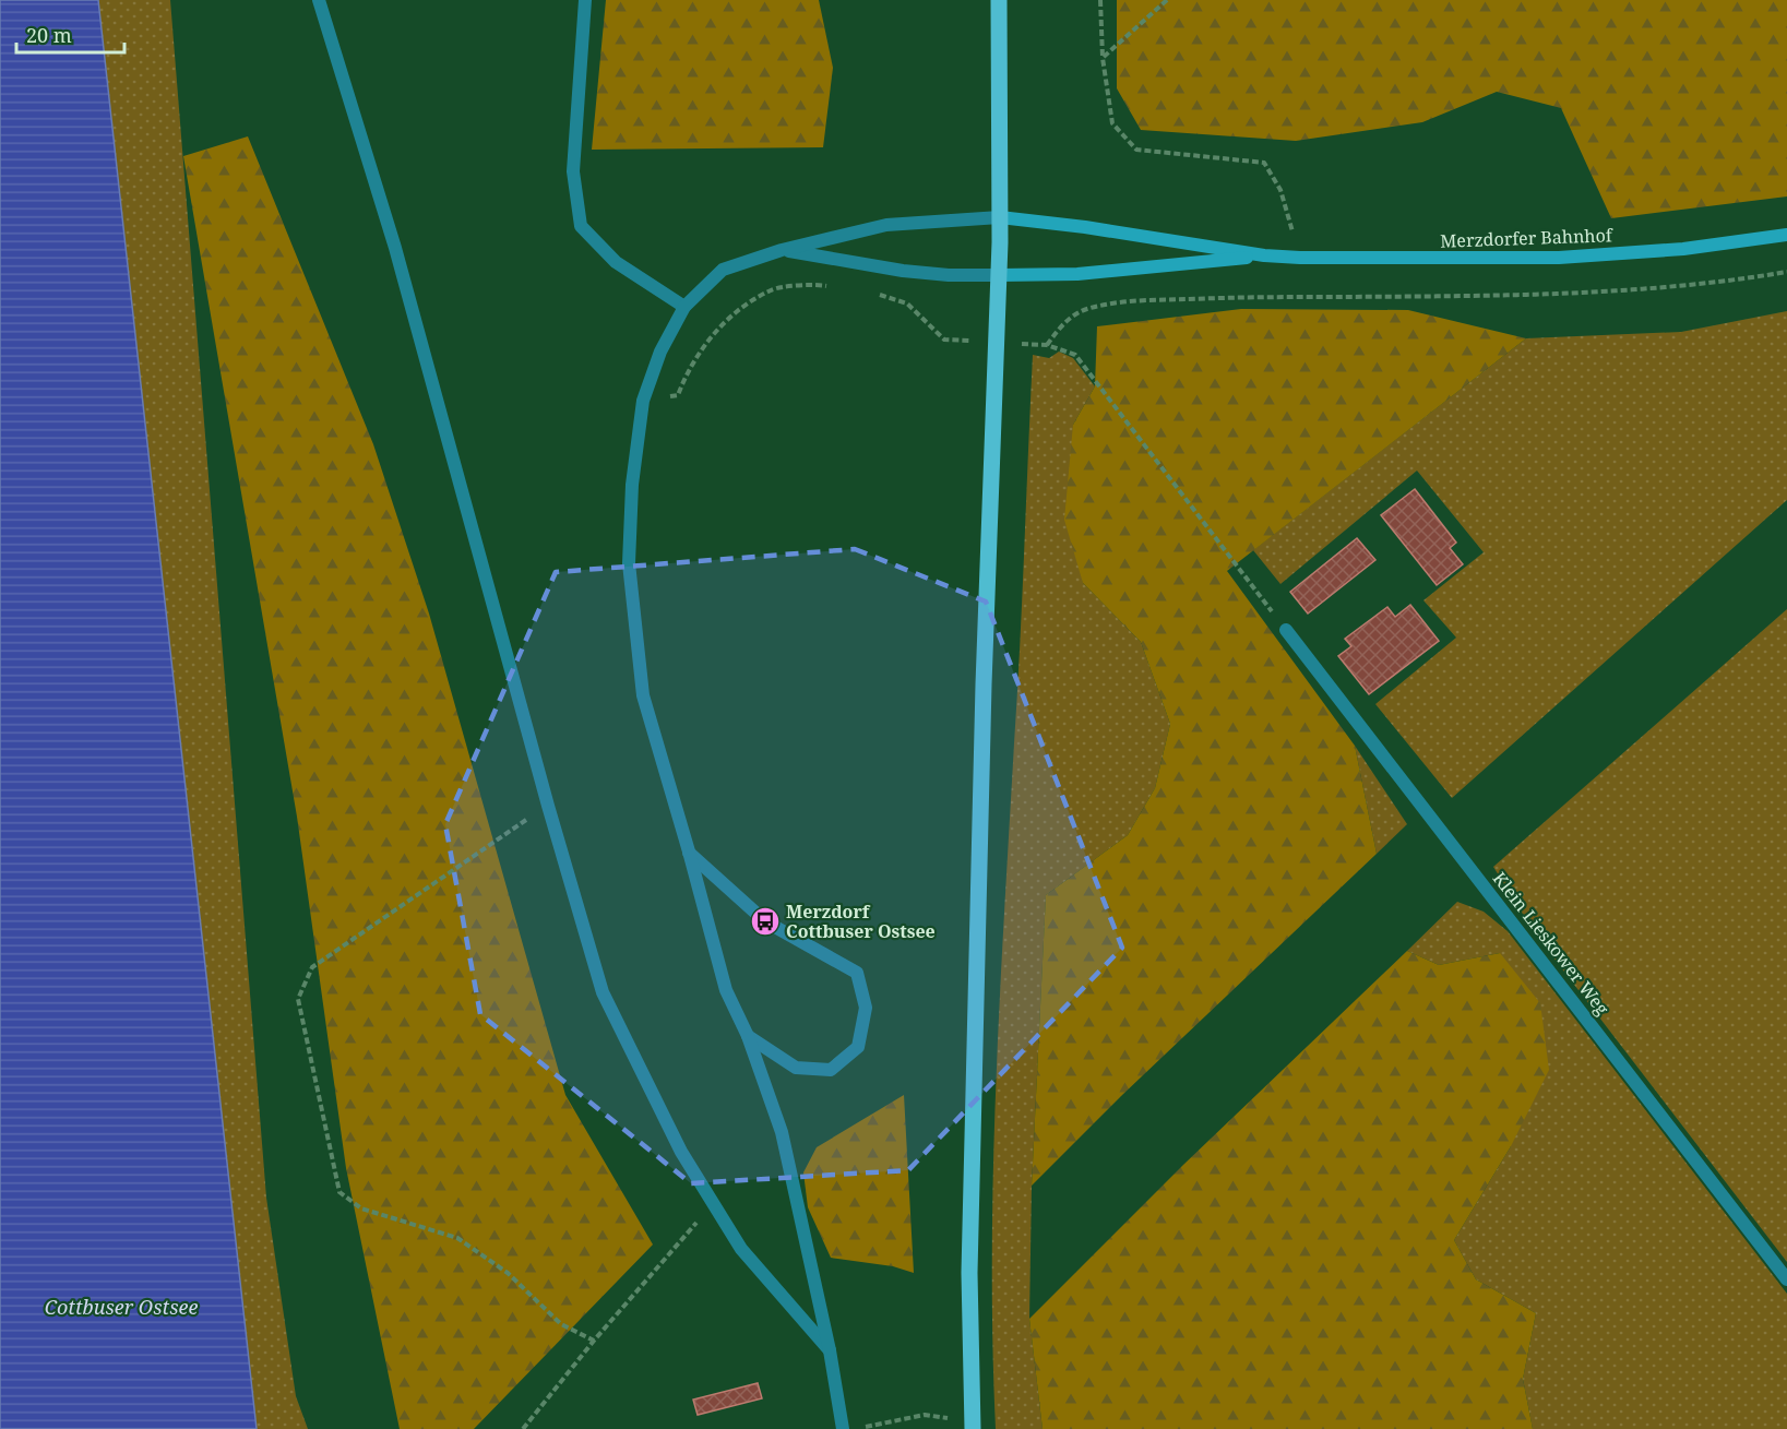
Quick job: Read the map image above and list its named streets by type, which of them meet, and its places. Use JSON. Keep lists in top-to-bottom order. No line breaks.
{"streets":{"street":["Merzdorfer Bahnhof","Klein Lieskower Weg"]},"water":["Cottbuser Ostsee"],"places":{"bus stop":["Merzdorf Cottbuser Ostsee"]},"scale_bar":"20 m"}
